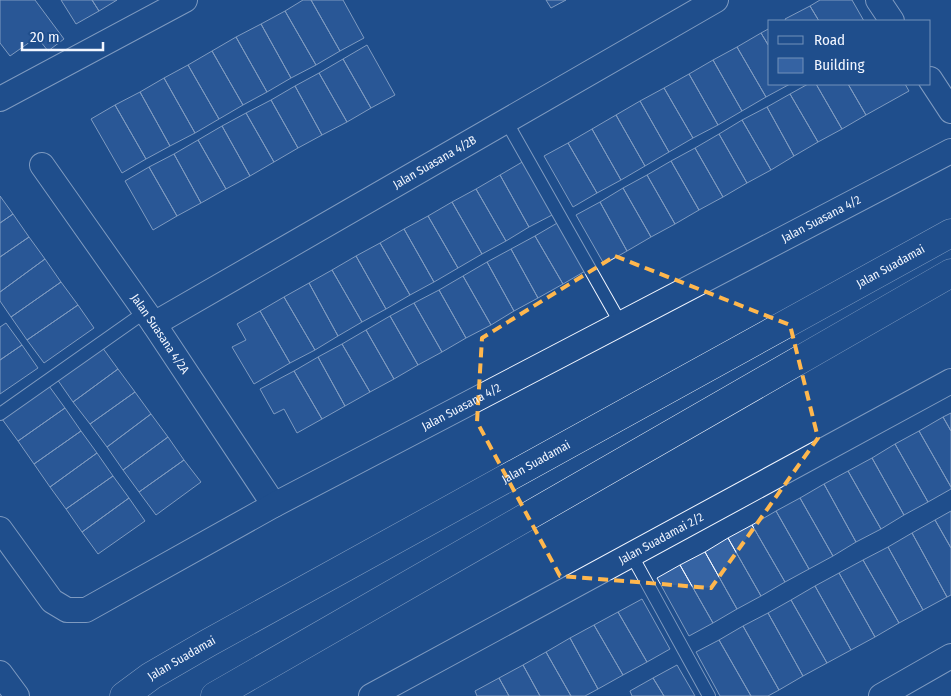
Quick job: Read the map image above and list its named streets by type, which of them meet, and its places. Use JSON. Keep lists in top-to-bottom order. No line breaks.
{"streets":{"main road":["Jalan Suadamai"],"street":["Jalan Suasana 4/2B","Jalan Suasana 4/2","Jalan Suasana 4/2A","Jalan Suadamai 2/2"]},"crossings":[["Jalan Suasana 4/2B","Jalan Suasana 4/2A"],["Jalan Suasana 4/2","Jalan Suasana 4/2A"]],"legend":["Road","Building"],"scale_bar":"20 m"}
